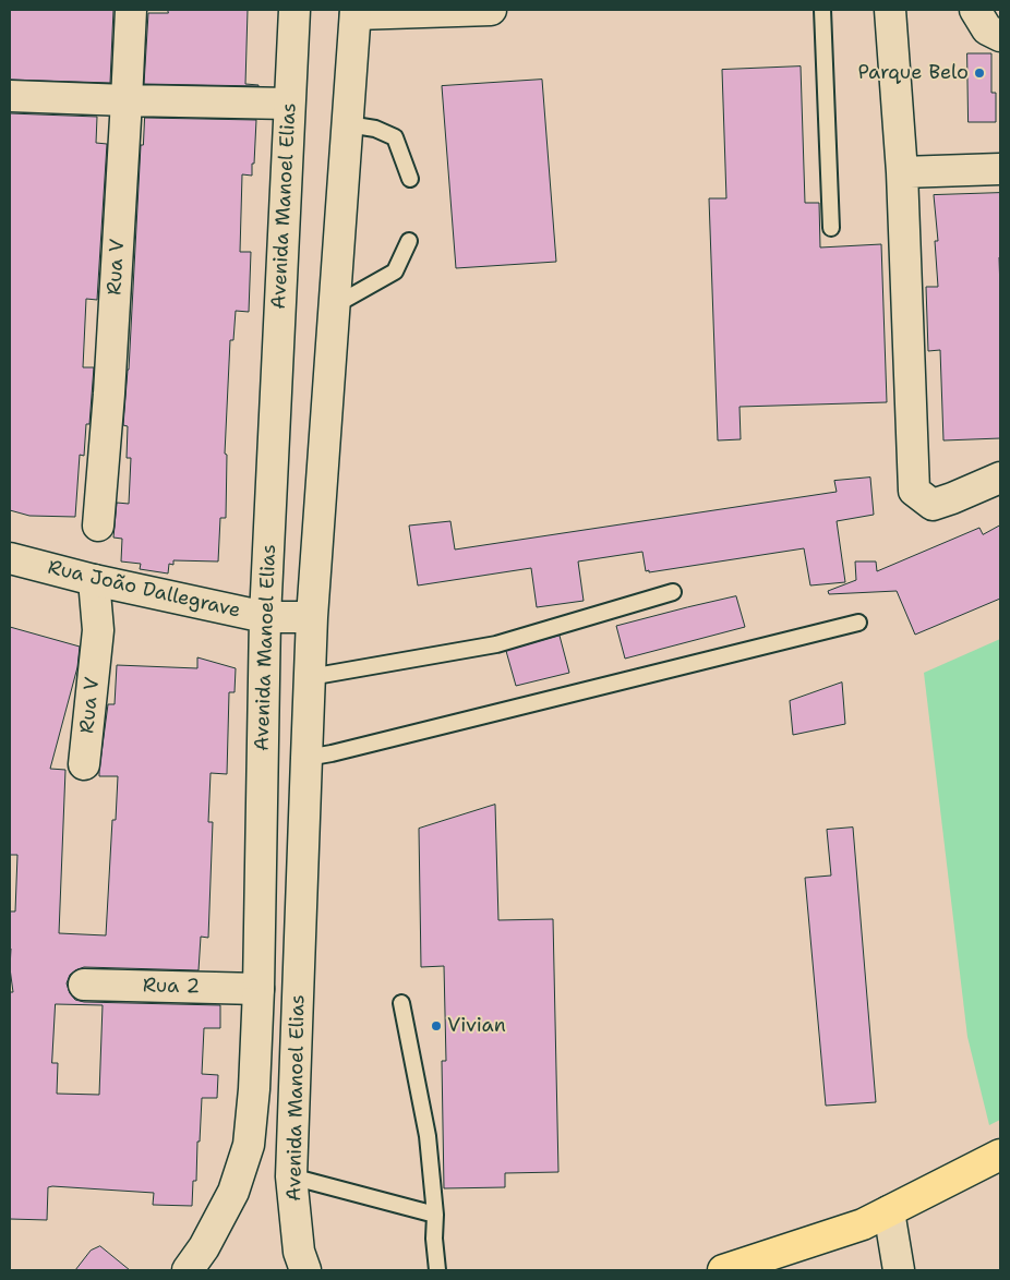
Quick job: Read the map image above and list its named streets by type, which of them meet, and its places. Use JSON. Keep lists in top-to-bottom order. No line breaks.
{"streets":{"main road":["Avenida Manoel Elias","Rua V","Rua João Dallegrave","Rua 2"]},"crossings":[["Avenida Manoel Elias","Rua João Dallegrave"],["Avenida Manoel Elias","Rua 2"],["Rua V","Rua João Dallegrave"]],"places":["Parque Belo","Vivian"]}
